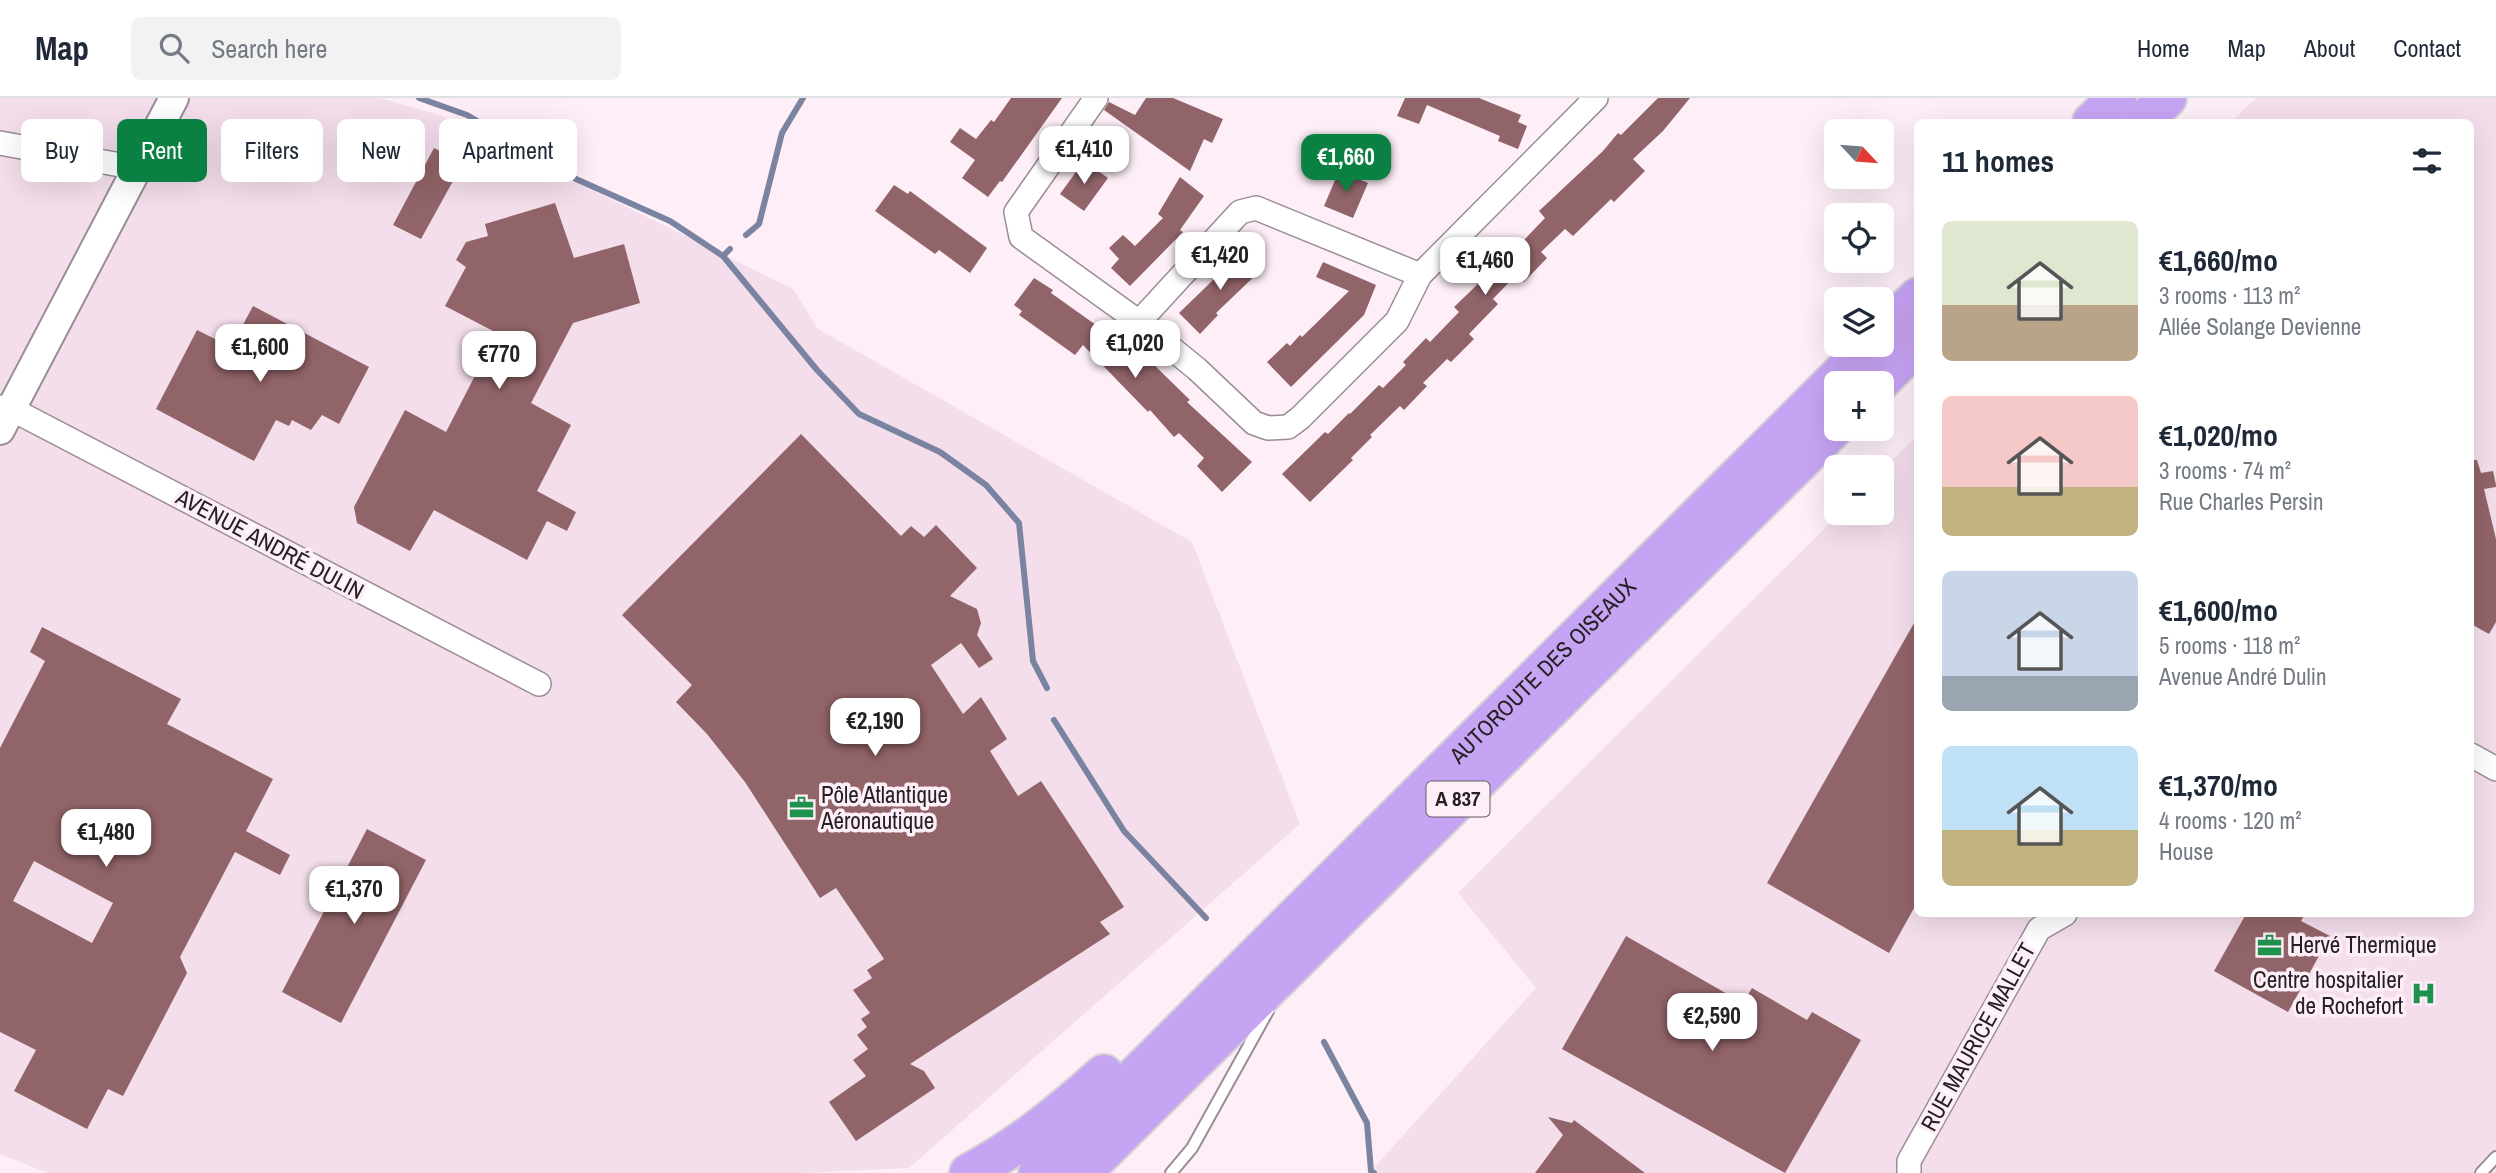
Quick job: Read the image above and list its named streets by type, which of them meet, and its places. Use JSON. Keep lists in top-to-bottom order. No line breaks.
{"streets":{"highway":["AUTOROUTE DES OISEAUX","A 837"],"street":["AVENUE ANDRÉ DULIN","RUE MAURICE MALLET"]},"places":{"office":["Pôle Atlantique Aéronautique","Hervé Thermique"],"hospital":["Centre hospitalier de Rochefort"]},"north":"bottom right","page":{"header":"Map","search":"Search here","nav":["Home","Map","About","Contact"],"map_buttons":["+","−"],"chip":["Buy","Rent","Filters","New","Apartment"],"heading":"11 homes","price":["€1,410","€1,660","€1,420","€1,460","€1,020","€1,600","€770","€2,190","€1,480","€1,370","€2,590"],"list":[{"name":"€1,660/mo","note":"3 rooms · 113 m² · Allée Solange Devienne"},{"name":"€1,020/mo","note":"3 rooms · 74 m² · Rue Charles Persin"},{"name":"€1,600/mo","note":"5 rooms · 118 m² · Avenue André Dulin"},{"name":"€1,370/mo","note":"4 rooms · 120 m² · House"}]}}
